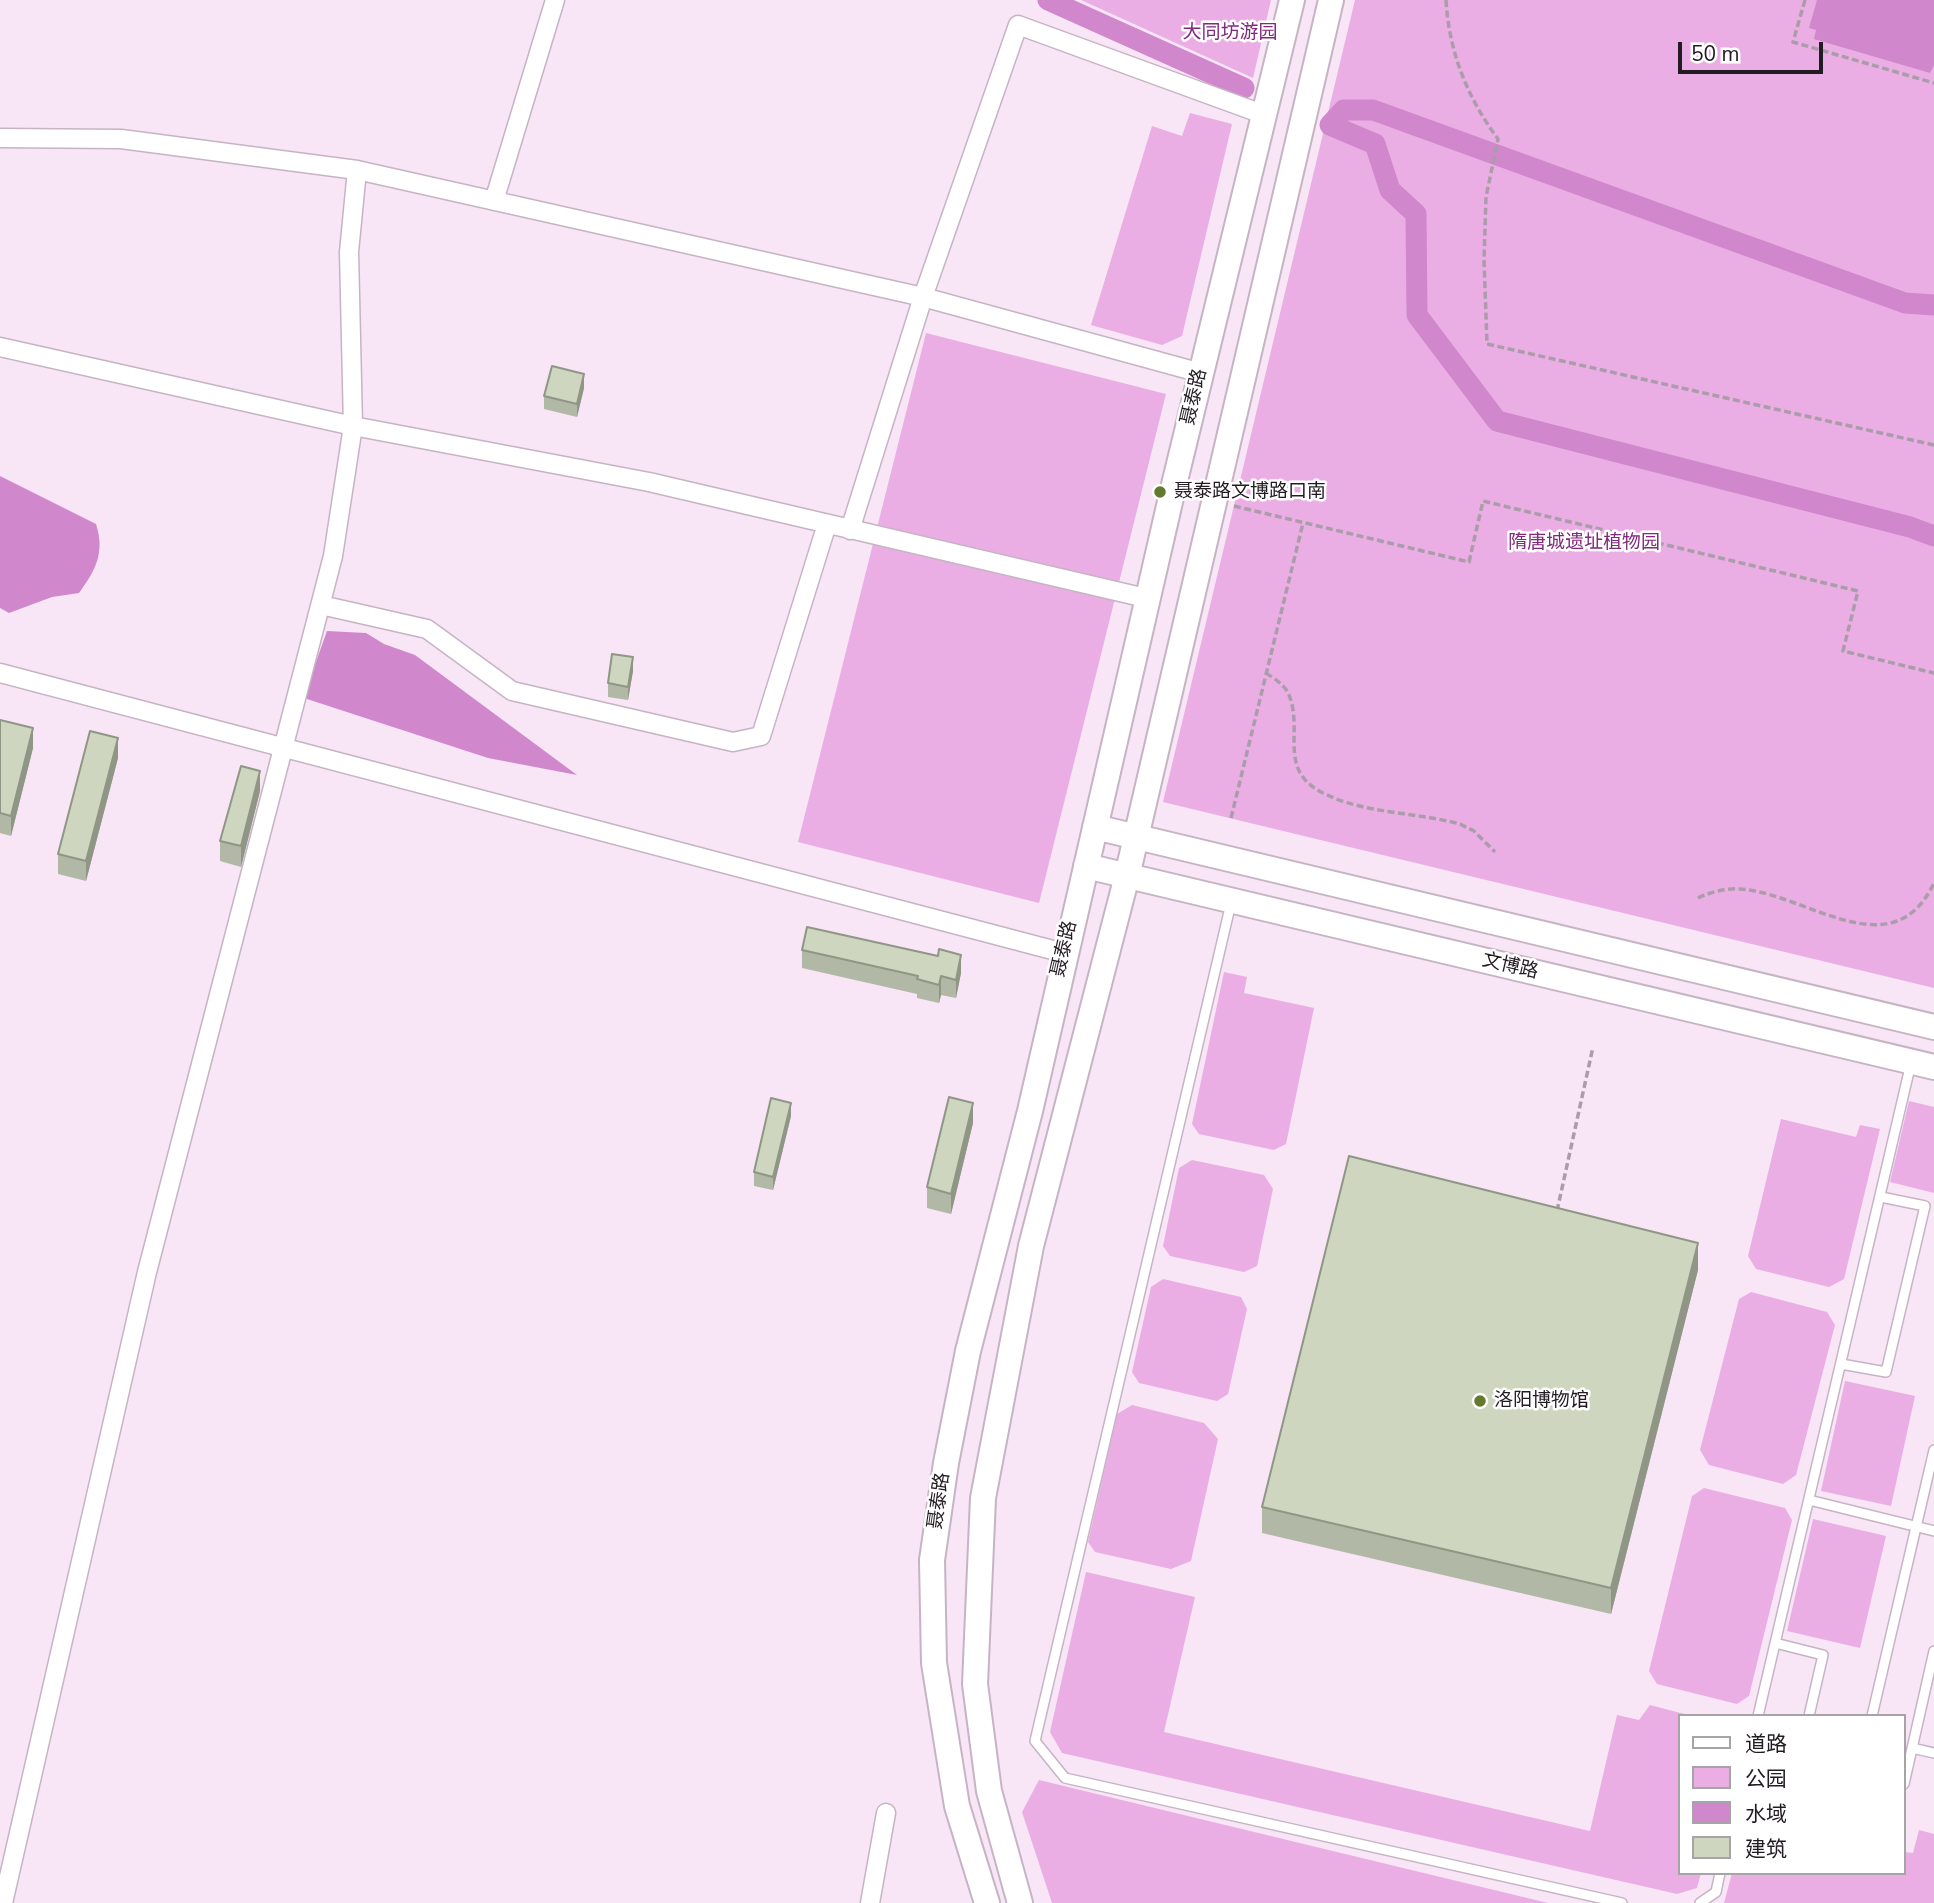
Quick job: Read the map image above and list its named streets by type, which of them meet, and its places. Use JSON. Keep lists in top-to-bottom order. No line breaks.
{"streets":{"main road":["聂泰路","文博路"]},"crossings":[["聂泰路","文博路"]],"parks":["大同坊游园","隋唐城遗址植物园"],"places":["聂泰路文博路口南","洛阳博物馆"],"legend":["道路","公园","水域","建筑"],"scale_bar":"50 m"}
